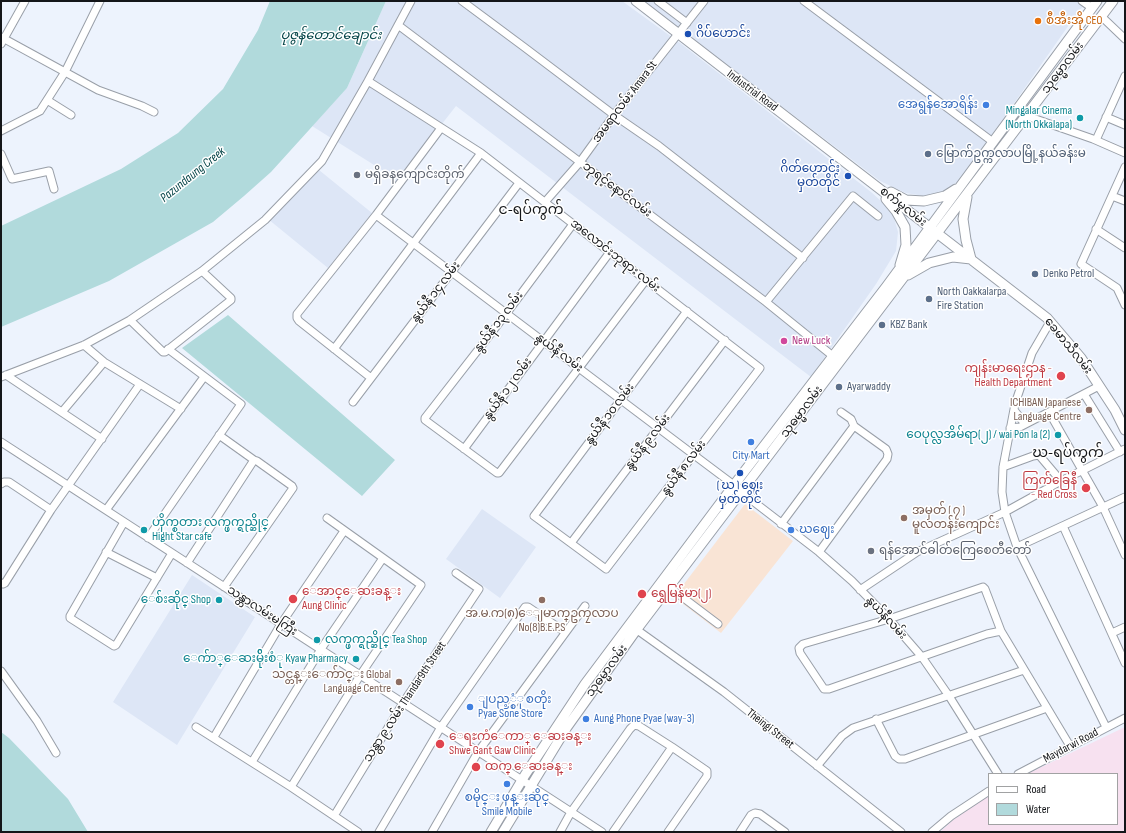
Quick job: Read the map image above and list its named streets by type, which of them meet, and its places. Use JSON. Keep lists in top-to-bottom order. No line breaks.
{"streets":{"main road":["သုဓမ္မာလမ်း","Industrial Road","စက်မှုလမ်း","ခေမာသီလမ်း"],"street":["အမရာလမ်း Amara St","ဘုရင့်နောင်လမ်း","အလောင်းဘုရား လမ်း","နွယ်နီ ၁၄ လမ်း","နွယ်နီ ၁၃ လမ်း","နွယ်နီ လမ်း","နွယ်နီ ၁၂ လမ်း","နွယ်နီ ၁၀ လမ်း","နွယ်နီ ၉ လမ်း","နွယ်နီ ၈ လမ်း","သန္တာလမ်းမကြီး","နွယ်နီလမ်း","သန္တာ ၉ လမ်း Thandar9th Street","Theingi Street","Maydarwi Road"]},"crossings":[["သုဓမ္မာလမ်း","ဘုရင့်နောင်လမ်း"],["သုဓမ္မာလမ်း","စက်မှုလမ်း"],["သုဓမ္မာလမ်း","ခေမာသီလမ်း"],["သုဓမ္မာလမ်း","နွယ်နီ လမ်း"],["သုဓမ္မာလမ်း","သန္တာလမ်းမကြီး"],["သုဓမ္မာလမ်း","နွယ်နီလမ်း"],["သုဓမ္မာလမ်း","Theingi Street"],["Industrial Road","အမရာလမ်း Amara St"],["Industrial Road","စက်မှုလမ်း"],["အမရာလမ်း Amara St","ဘုရင့်နောင်လမ်း"],["အမရာလမ်း Amara St","အလောင်းဘုရား လမ်း"],["စက်မှုလမ်း","ခေမာသီလမ်း"],["အလောင်းဘုရား လမ်း","နွယ်နီ ၁၄ လမ်း"],["အလောင်းဘုရား လမ်း","နွယ်နီ ၁၃ လမ်း"],["အလောင်းဘုရား လမ်း","နွယ်နီ ၁၂ လမ်း"],["အလောင်းဘုရား လမ်း","နွယ်နီ ၁၀ လမ်း"],["အလောင်းဘုရား လမ်း","နွယ်နီ ၉ လမ်း"],["အလောင်းဘုရား လမ်း","နွယ်နီ ၈ လမ်း"],["နွယ်နီ ၁၄ လမ်း","နွယ်နီ လမ်း"],["နွယ်နီ ၁၃ လမ်း","နွယ်နီ လမ်း"],["နွယ်နီ ၁၃ လမ်း","နွယ်နီ ၁၂ လမ်း"],["နွယ်နီ လမ်း","နွယ်နီ ၁၂ လမ်း"],["နွယ်နီ လမ်း","နွယ်နီ ၁၀ လမ်း"],["နွယ်နီ လမ်း","နွယ်နီ ၉ လမ်း"],["နွယ်နီ လမ်း","နွယ်နီ ၈ လမ်း"],["နွယ်နီ လမ်း","နွယ်နီလမ်း"],["နွယ်နီ ၁၀ လမ်း","နွယ်နီ ၉ လမ်း"],["နွယ်နီ ၁၀ လမ်း","နွယ်နီ ၈ လမ်း"],["နွယ်နီ ၉ လမ်း","နွယ်နီ ၈ လမ်း"],["သန္တာလမ်းမကြီး","သန္တာ ၉ လမ်း Thandar9th Street"]],"districts":["င-ရပ်ကွက်","ဃ-ရပ်ကွက်"],"water":["ပုဇွန်တောင်ချောင်း","Pazundaung Creek"],"places":["စီအီးအို CEO","ဂိပ်ဟောင်း","အေရွန်အောရိန်း","Mingalar Cinema (North Okkalapa)","မြောက်ဥက္ကလာပမြို့နယ်ခန်းမ","မရှိခနကျောင်းတိုက်","ဂိတ်ဟောင်း မှတ်တိုင်","Denko Petrol","North Oakkalarpa Fire Station","KBZ Bank","New Luck","ကျန်းမာရေးဌာန - Health Department","Ayarwaddy","ICHIBAN Japanese Language Centre","ဝေပုလ္လအိမ်ရာ(၂) / wai Pon la (2)","City Mart","( ဃ ) ဈေး မှတ်တိုင်","ကြက်ခြေနီ - Red Cross","အမှတ် ( ၇ ) မူလတန်းကျောင်း","ဟိုက္စတား လက္ဖက္ရည္ဆိုင္ Hight Star cafe","ဃဈေး","ရန်အောင်ဓါတ်ကြေစေတီတော်","ရွှေမြန်မာ(၂)","ေအာင္ေဆးခန္း Aung Clinic","ေစ်းဆိုင္ Shop","အ.မ.က(၈)ေျမာက္ဥကၠလာပ No(8)B.E.P.S","လက္ဖက္ရည္ဆိုင္ Tea Shop","ေက်ာ္ေဆးမ်ိုးစံု Kyaw Pharmacy","သင္တန္းေက်ာင္း Global Language Centre","ျပည့္စံု စတိုး Pyae Sone Store","Aung Phone Pyae (way-3)","ေရႊကံေကာ္ ေဆးခန္း Shwe Gant Gaw Clinic","ထက္ ေဆးခန္း","စမိုင္း ဖုန္းဆိုင္ Smile Mobile"],"legend":["Road","Water"]}
